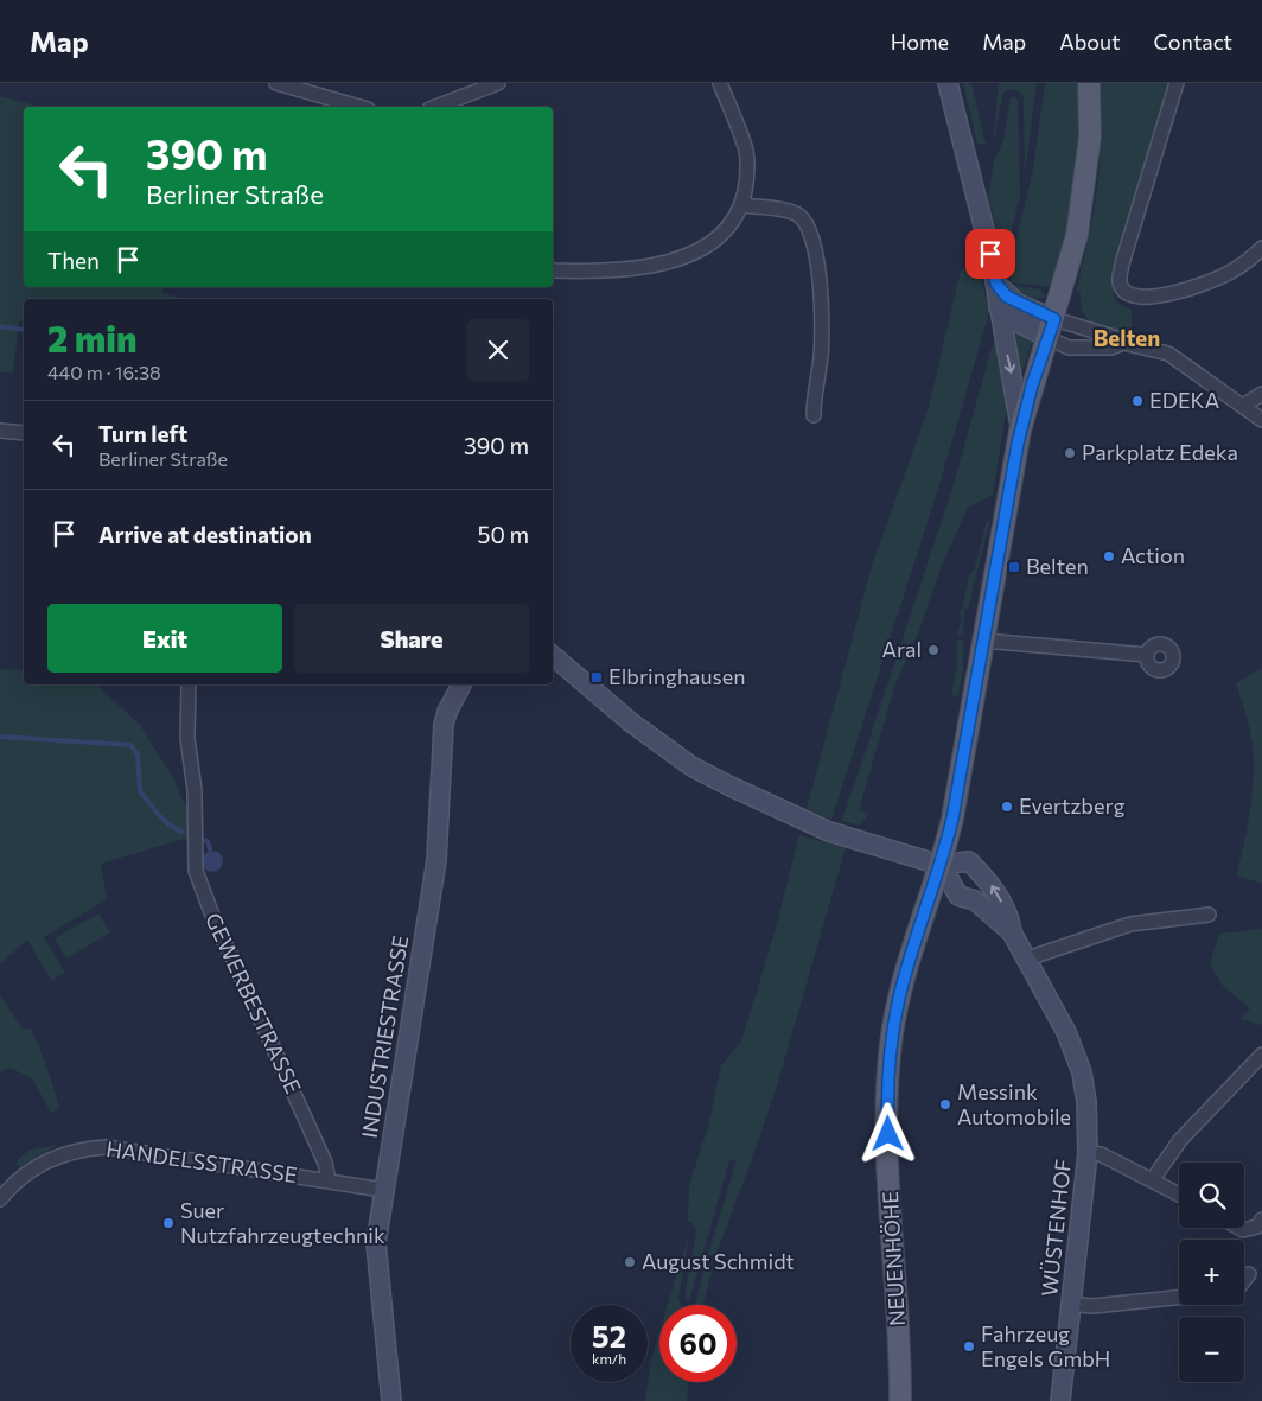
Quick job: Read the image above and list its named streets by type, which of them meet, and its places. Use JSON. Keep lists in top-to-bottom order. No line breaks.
{"streets":{"main road":["INDUSTRIESTRASSE","WÜSTENHOF","NEUENHÖHE"],"street":["GEWERBESTRASSE","HANDELSSTRASSE"]},"crossings":[["GEWERBESTRASSE","HANDELSSTRASSE"],["INDUSTRIESTRASSE","HANDELSSTRASSE"],["WÜSTENHOF","NEUENHÖHE"]],"districts":["Belten"],"places":{"other":["EDEKA","Parkplatz Edeka","Action","Aral","Evertzberg","Messink Automobile","Suer Nutzfahrzeugtechnik","August Schmidt","Fahrzeug Engels GmbH"],"transit":["Belten","Elbringhausen"]},"page":{"header":"Map","nav":["Home","Map","About","Contact"],"turn":["390 m","Berliner Straße"],"then":"Then","heading":["2 min","440 m · 16:38"],"list":[{"name":"Turn left","note":"Berliner Straße","value":"390 m"},{"name":"Arrive at destination","value":"50 m"}],"buttons":["Exit","Share"],"map_buttons":["+","−"],"speed":"52 km/h","limit":"60"}}
